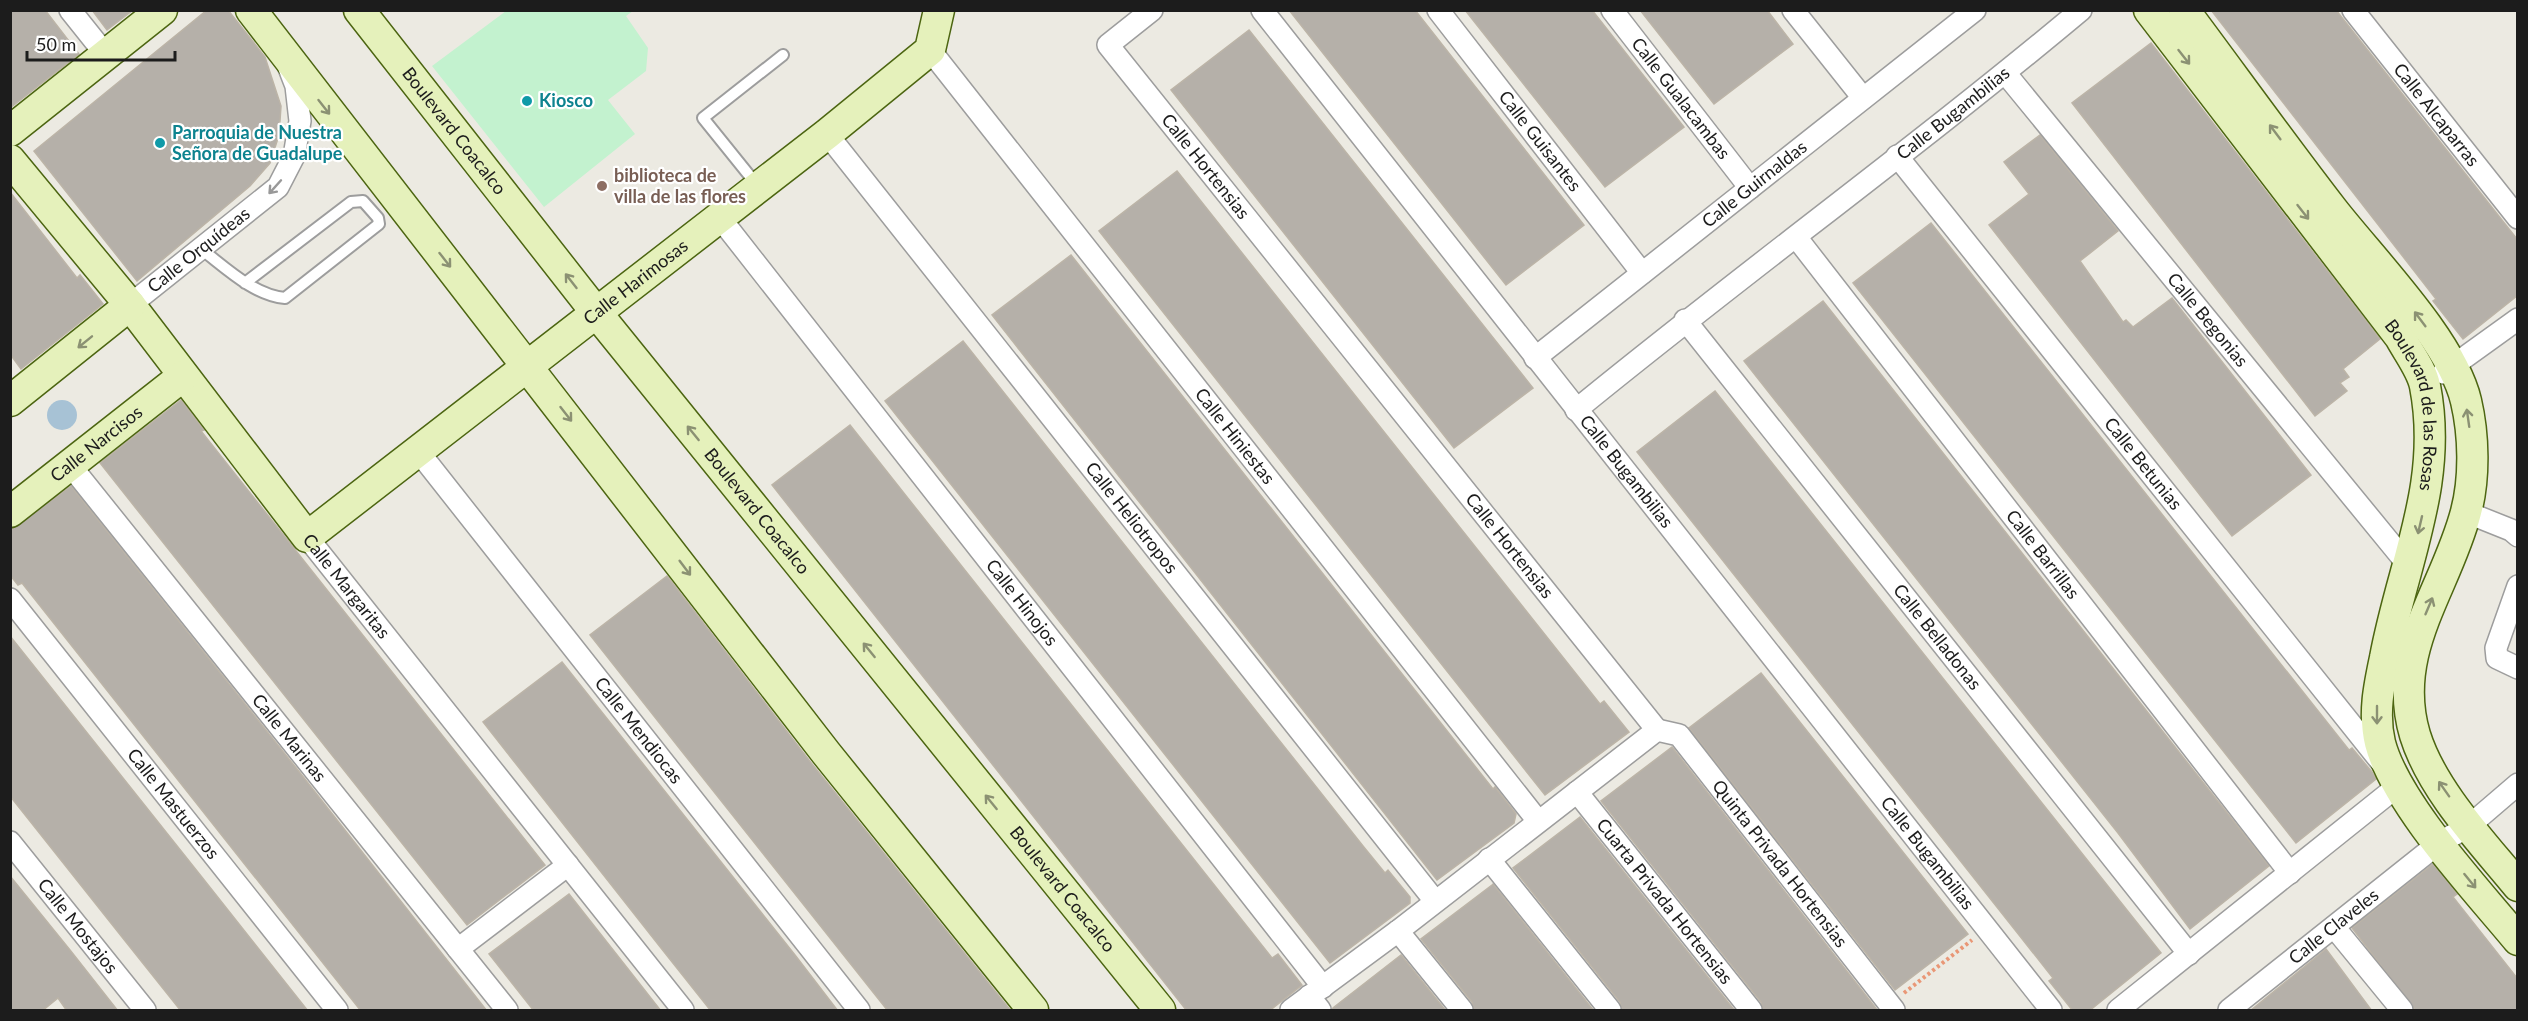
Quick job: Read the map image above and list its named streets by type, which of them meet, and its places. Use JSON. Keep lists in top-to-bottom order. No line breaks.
{"streets":{"street":["Calle Gualacambas","Calle Bugambilias","Calle Alcaparras","Boulevard Coacalco","Calle Guisantes","Calle Hortensias","Calle Guirnaldas","Calle Orquídeas","Calle Harimosas","Calle Begonias","Boulevard de las Rosas","Calle Hiniestas","Calle Narcisos","Calle Betunias","Calle Heliotropos","Calle Barrillas","Calle Margaritas","Calle Hinojos","Calle Belladonas","Calle Mendiocas","Calle Marinas","Calle Mastuerzos","Quinta Privada Hortensias","Cuarta Privada Hortensias","Calle Mostajos","Calle Claveles"]},"crossings":[["Calle Gualacambas","Calle Guirnaldas"],["Calle Bugambilias","Calle Begonias"],["Calle Bugambilias","Calle Betunias"],["Calle Bugambilias","Calle Barrillas"],["Calle Bugambilias","Calle Belladonas"],["Boulevard Coacalco","Calle Harimosas"],["Calle Guisantes","Calle Guirnaldas"],["Calle Hortensias","Quinta Privada Hortensias"],["Calle Orquídeas","Calle Margaritas"],["Calle Harimosas","Calle Hiniestas"],["Calle Harimosas","Calle Heliotropos"],["Calle Harimosas","Calle Margaritas"],["Calle Harimosas","Calle Hinojos"],["Calle Harimosas","Calle Mendiocas"],["Calle Begonias","Boulevard de las Rosas"],["Boulevard de las Rosas","Calle Betunias"],["Boulevard de las Rosas","Calle Claveles"],["Calle Narcisos","Calle Margaritas"],["Calle Narcisos","Calle Marinas"]],"one_way":["Calle Orquídeas"],"places":["Kiosco","Parroquia de Nuestra Señora de Guadalupe","biblioteca de villa de las flores"],"scale_bar":"50 m"}
